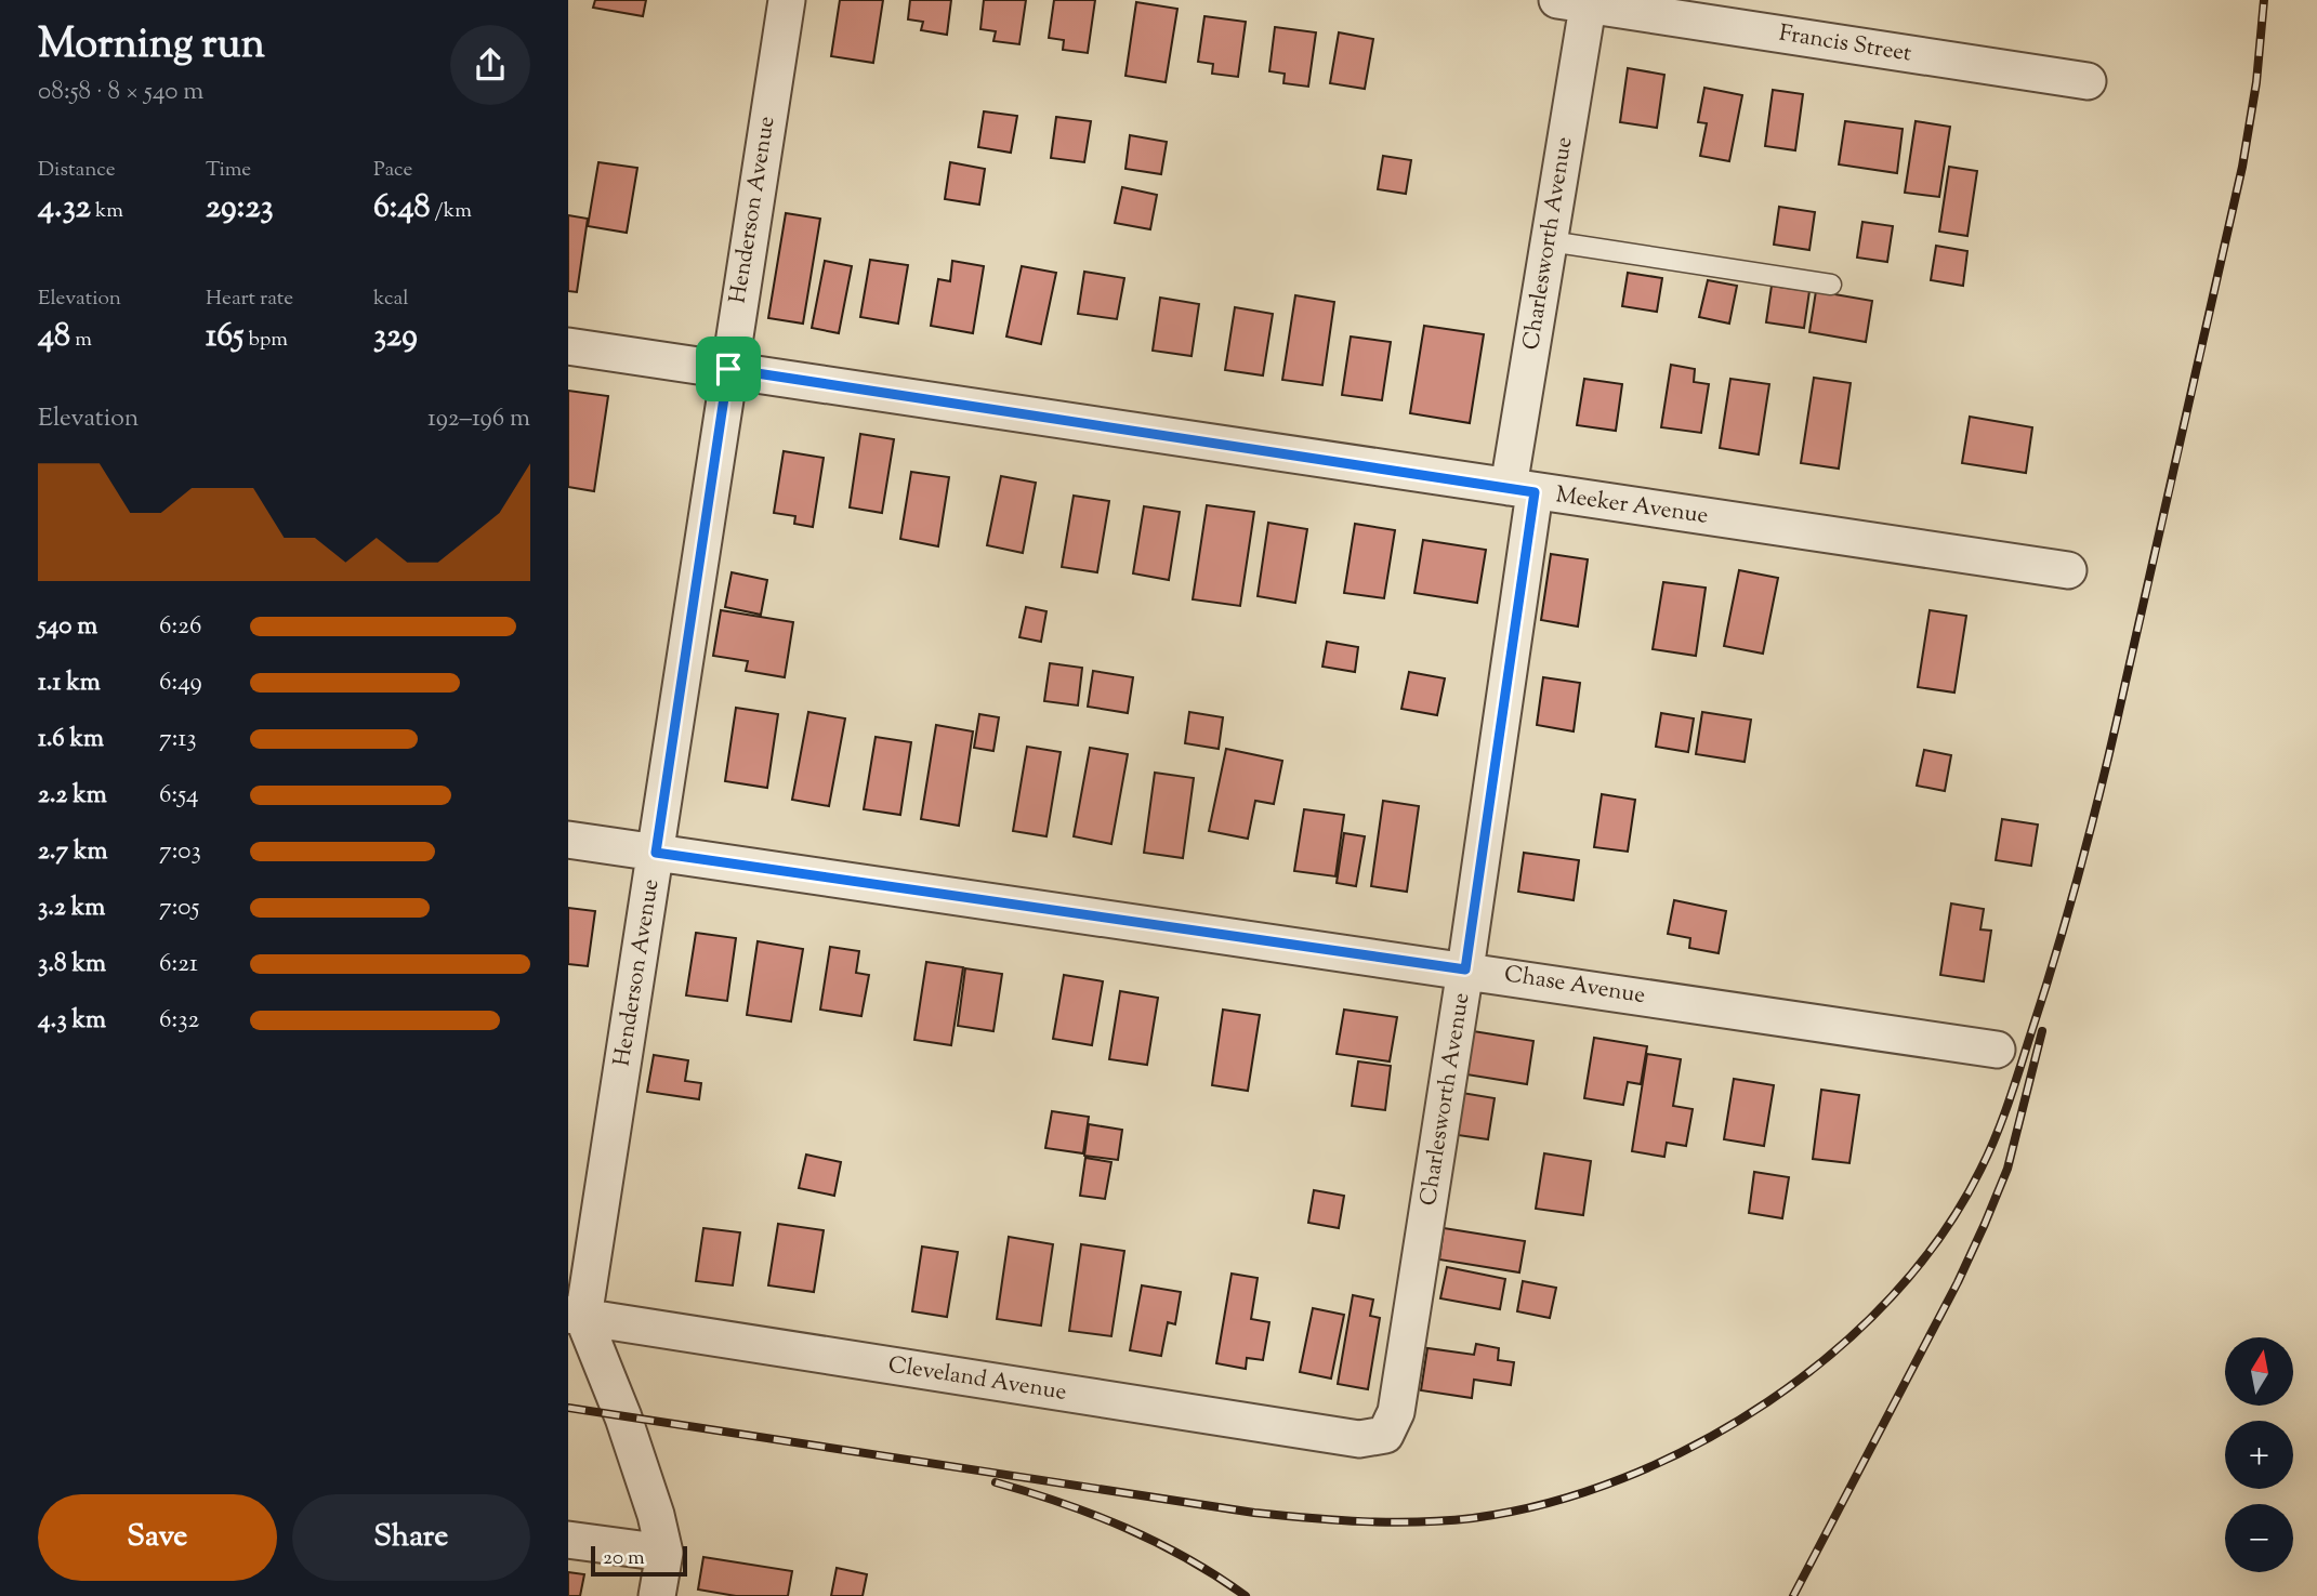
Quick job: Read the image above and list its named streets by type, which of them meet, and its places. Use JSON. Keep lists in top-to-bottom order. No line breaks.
{"streets":{"street":["Francis Street","Henderson Avenue","Charlesworth Avenue","Meeker Avenue","Chase Avenue","Cleveland Avenue"]},"crossings":[["Francis Street","Charlesworth Avenue"],["Henderson Avenue","Meeker Avenue"],["Henderson Avenue","Chase Avenue"],["Henderson Avenue","Cleveland Avenue"],["Charlesworth Avenue","Meeker Avenue"],["Charlesworth Avenue","Chase Avenue"],["Charlesworth Avenue","Cleveland Avenue"]],"scale_bar":"20 m","north":"top","page":{"heading":["Morning run","08:58 · 8 × 540 m"],"stats":[["Distance","4.32 km"],["Time","29:23"],["Pace","6:48 /km"],["Elevation","48 m"],["Heart rate","165 bpm"],["kcal","329"]],"chart":["Elevation","192–196 m"],"list":[{"name":"540 m","note":"6:26"},{"name":"1.1 km","note":"6:49"},{"name":"1.6 km","note":"7:13"},{"name":"2.2 km","note":"6:54"},{"name":"2.7 km","note":"7:03"},{"name":"3.2 km","note":"7:05"},{"name":"3.8 km","note":"6:21"},{"name":"4.3 km","note":"6:32"}],"map_buttons":["+","−"],"buttons":["Save","Share"],"scale":"20 m"}}
